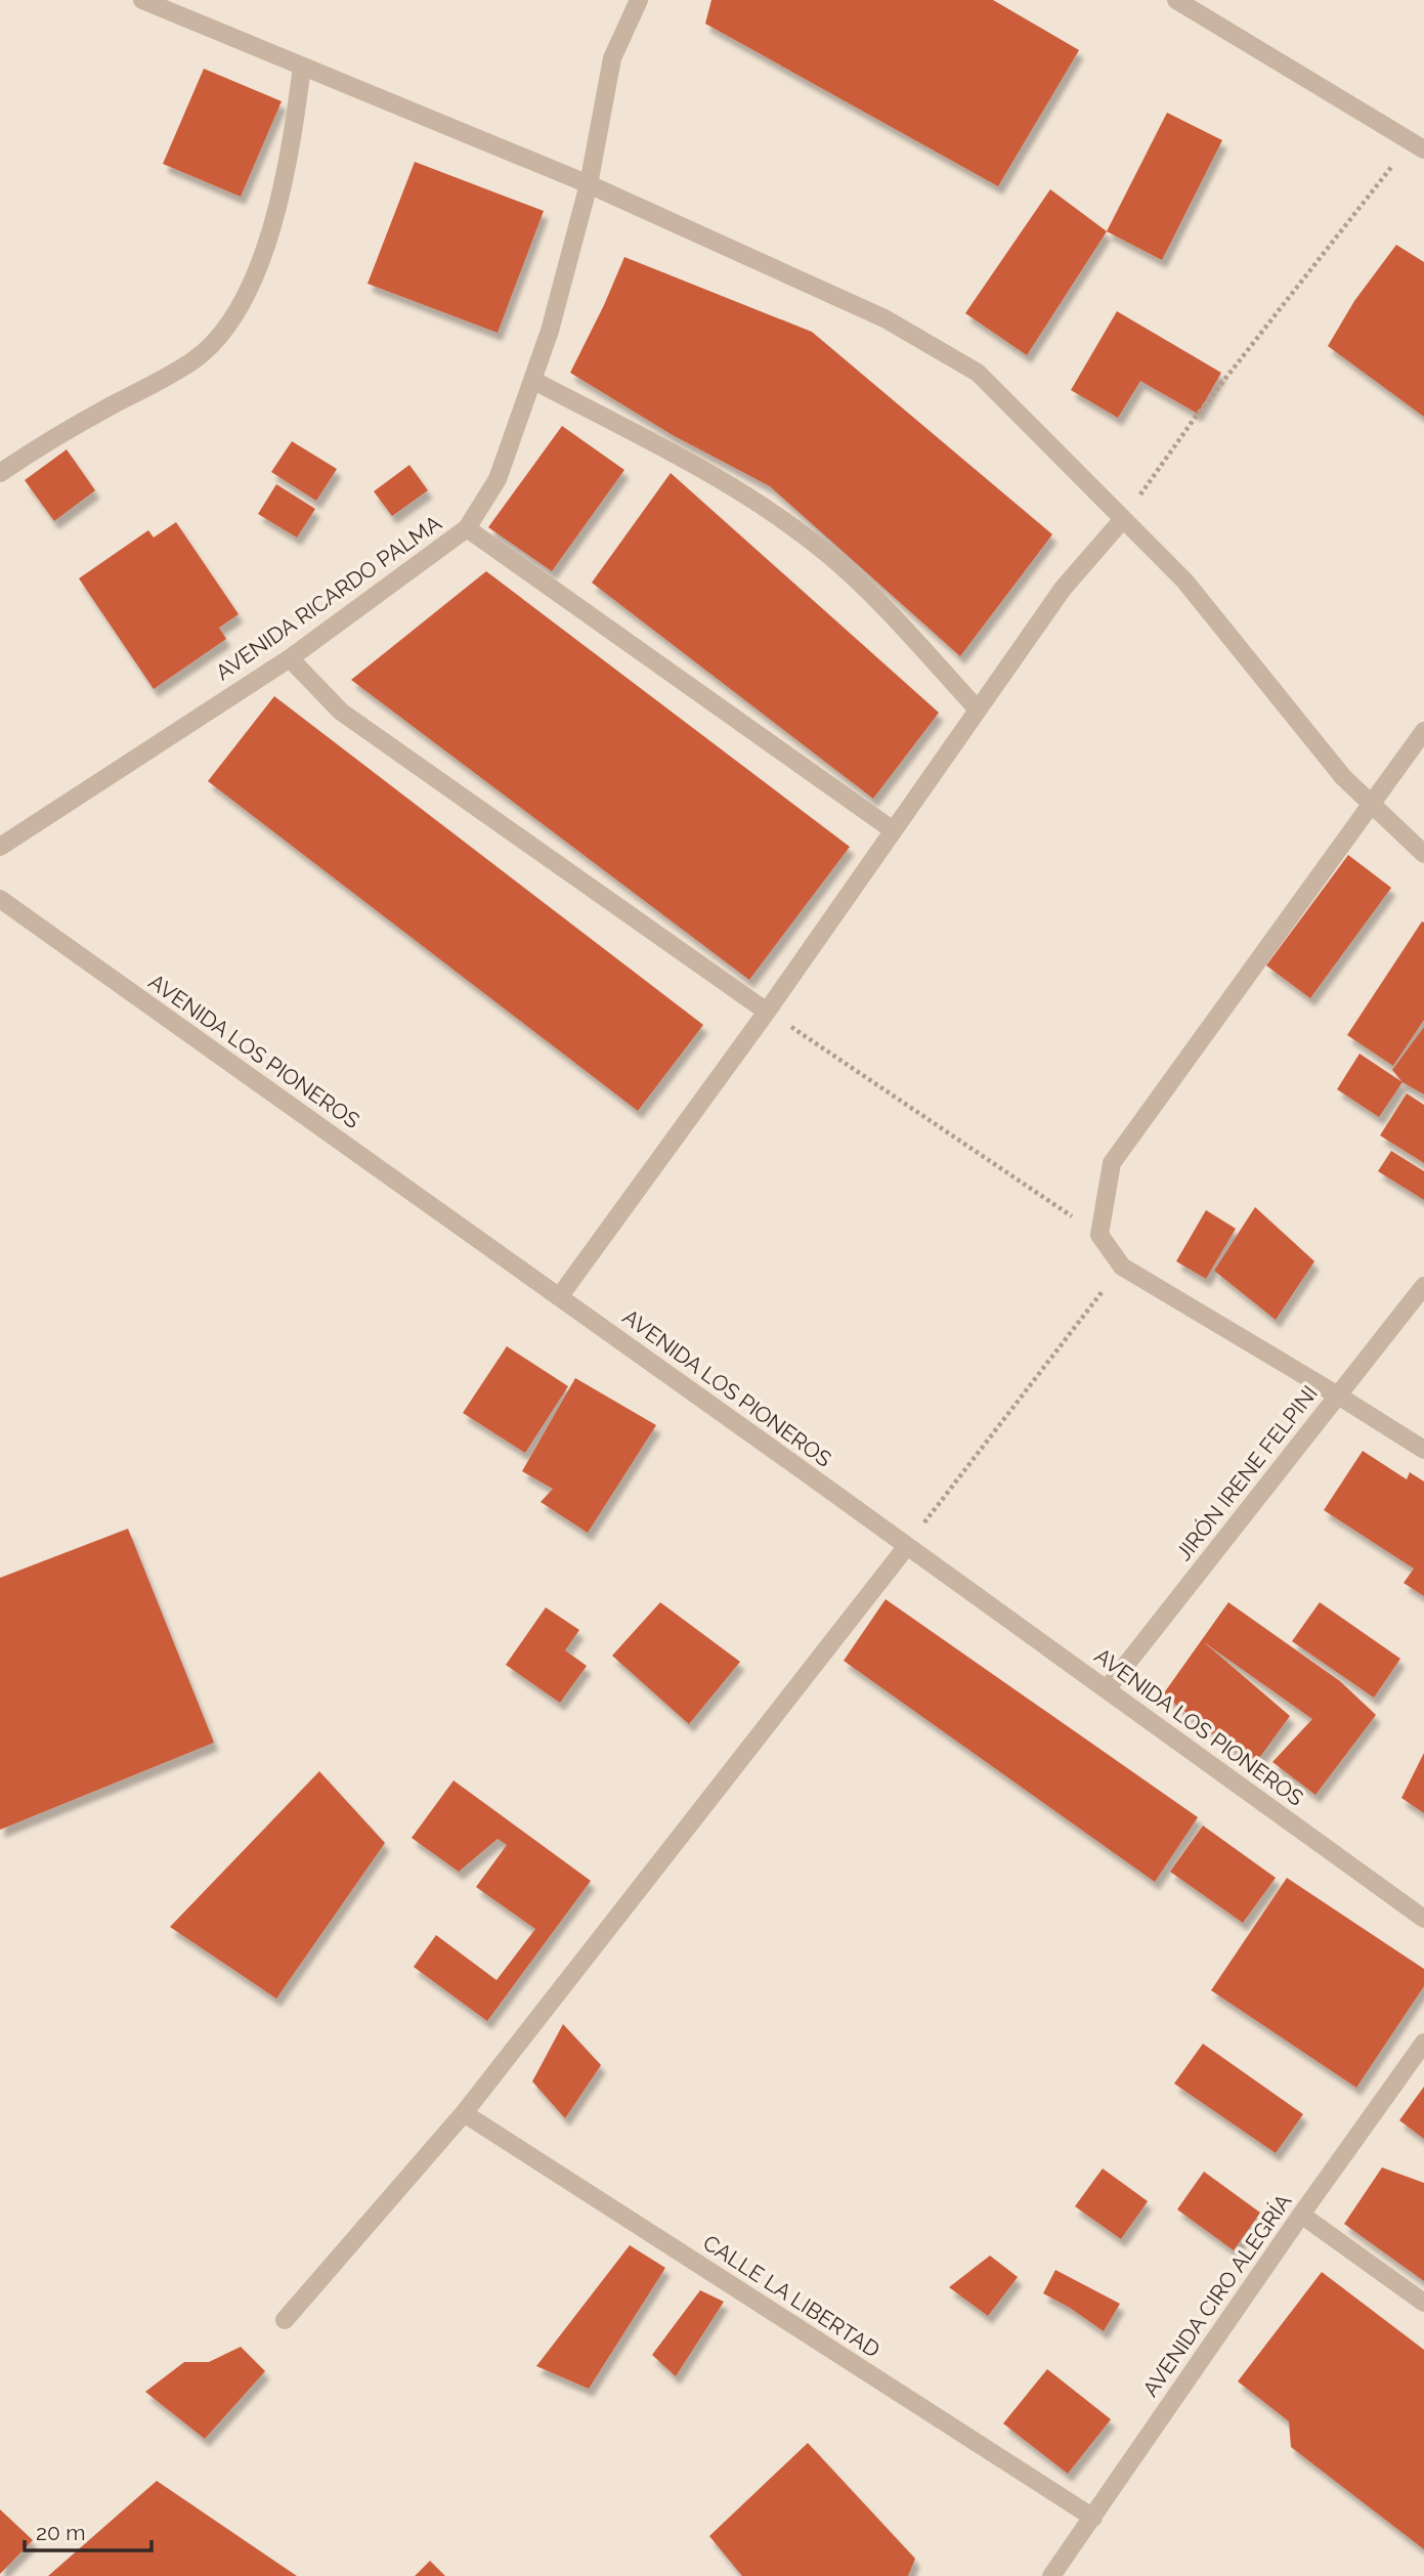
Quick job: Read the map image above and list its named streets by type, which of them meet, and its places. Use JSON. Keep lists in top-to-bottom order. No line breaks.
{"streets":{"street":["AVENIDA RICARDO PALMA","AVENIDA LOS PIONEROS","JIRÓN IRENE FELPINI","AVENIDA CIRO ALEGRÍA","CALLE LA LIBERTAD"]},"crossings":[["AVENIDA LOS PIONEROS","JIRÓN IRENE FELPINI"],["AVENIDA CIRO ALEGRÍA","CALLE LA LIBERTAD"]],"scale_bar":"20 m"}
